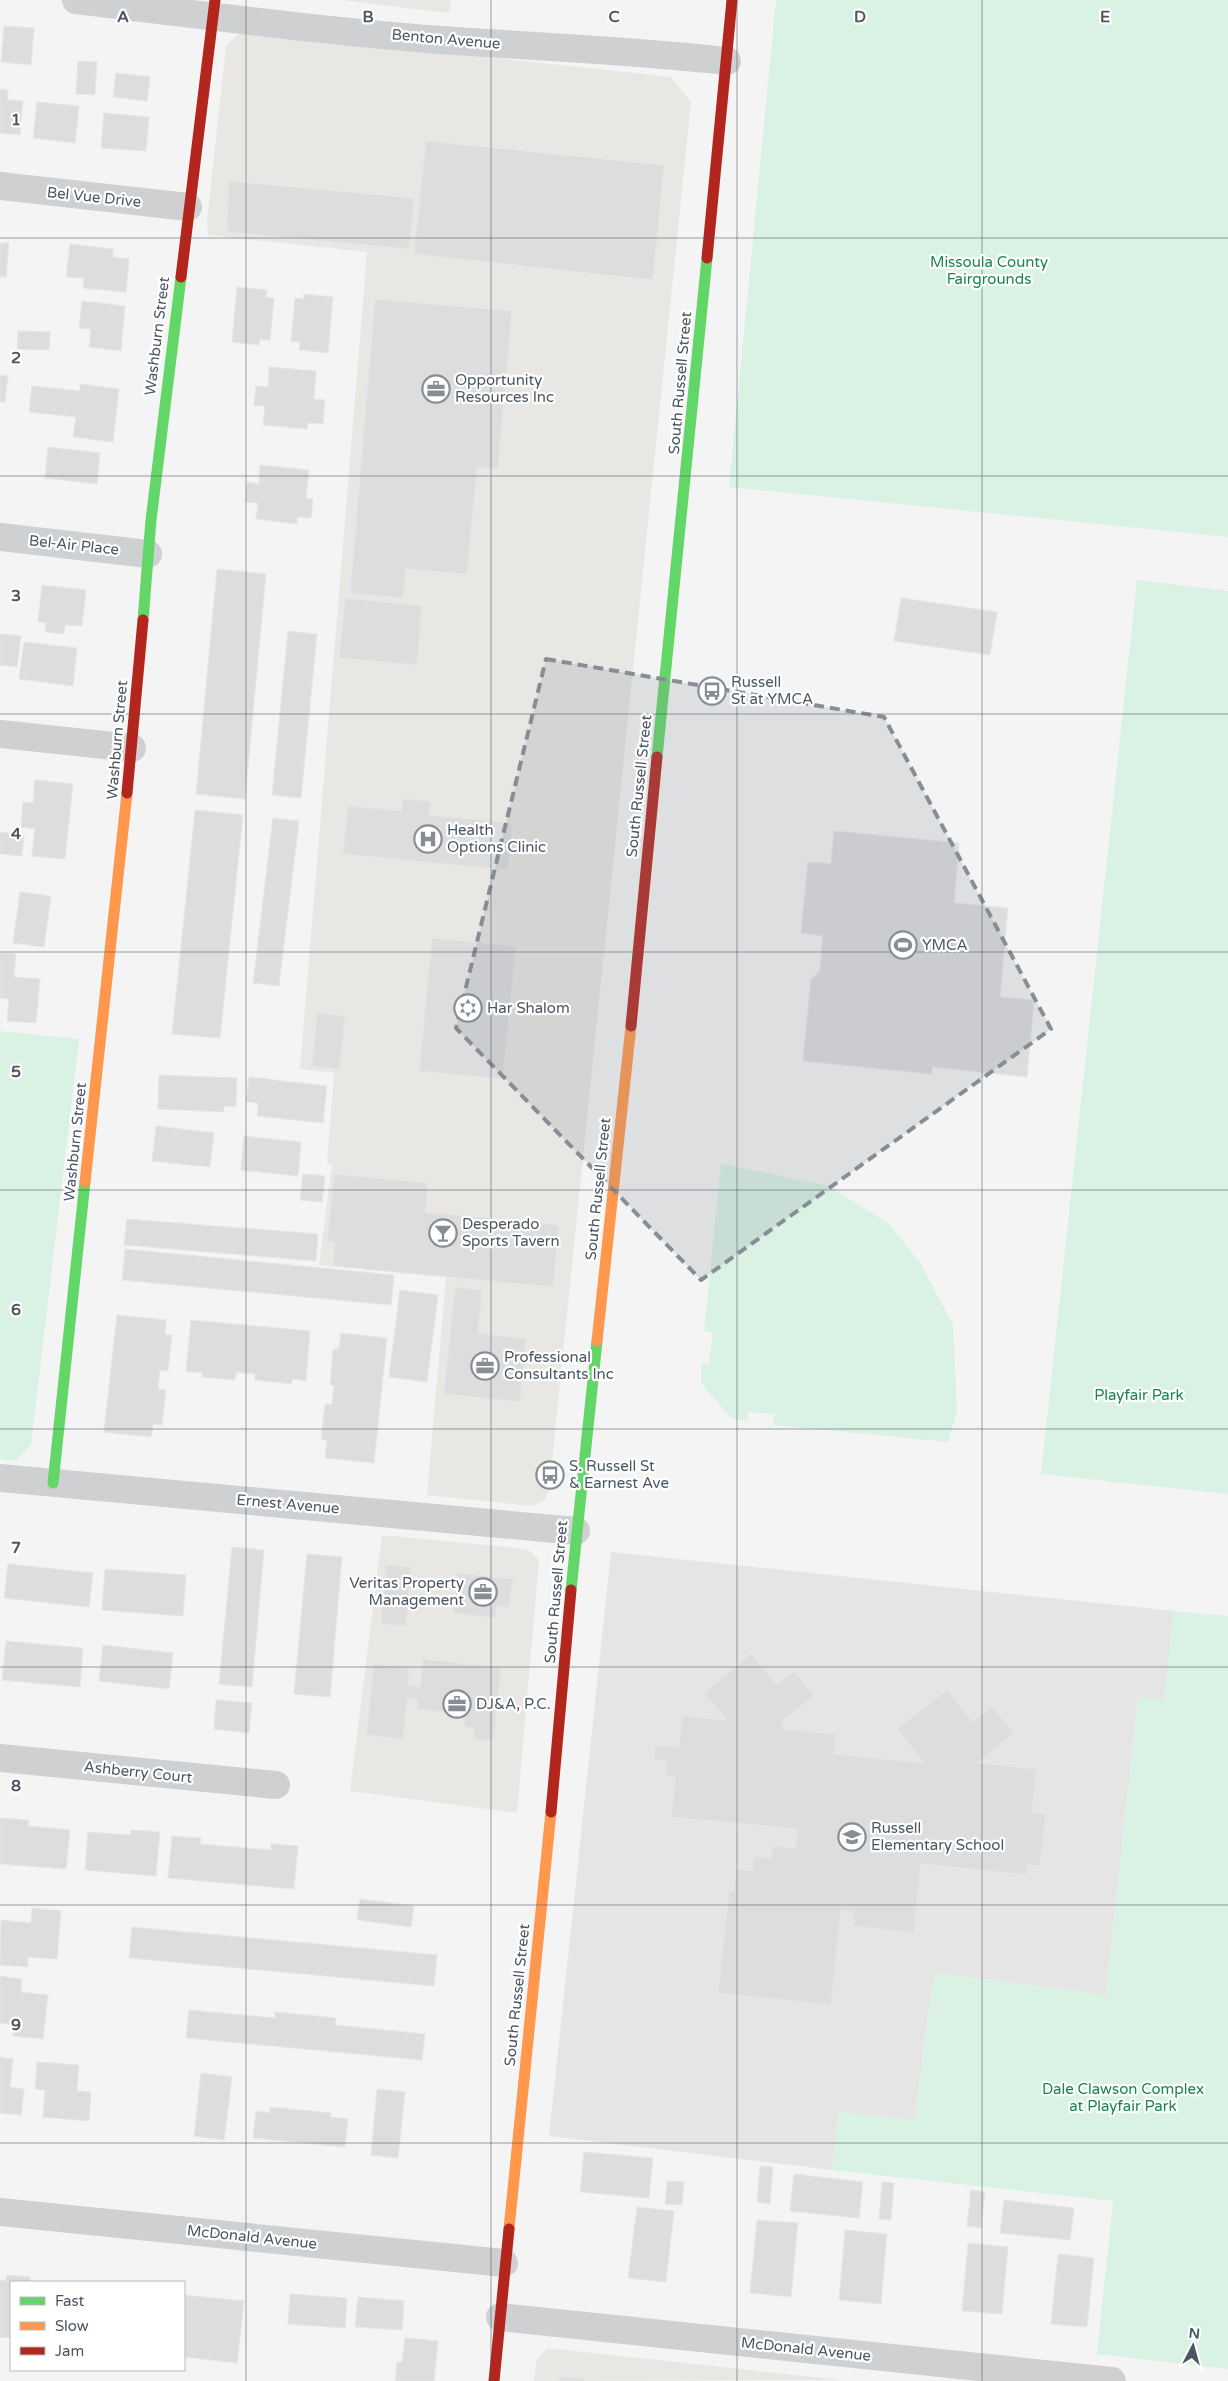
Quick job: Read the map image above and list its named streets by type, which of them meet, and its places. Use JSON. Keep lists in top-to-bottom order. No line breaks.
{"streets":{"main road":["Washburn Street","South Russell Street"],"street":["Benton Avenue","Bel Vue Drive","Bel-Air Place","Ernest Avenue","Ashberry Court","McDonald Avenue"]},"crossings":[["Benton Avenue","Washburn Street"],["Benton Avenue","South Russell Street"],["Bel Vue Drive","Washburn Street"],["Washburn Street","Bel-Air Place"],["Washburn Street","Ernest Avenue"],["South Russell Street","Ernest Avenue"],["South Russell Street","McDonald Avenue"]],"parks":["Missoula County Fairgrounds","Playfair Park","Dale Clawson Complex at Playfair Park"],"places":{"office":["Opportunity Resources Inc","Professional Consultants Inc","Veritas Property Management","DJ&A, P.C."],"bus stop":["Russell St at YMCA","S. Russell St & Earnest Ave"],"hospital":["Health Options Clinic"],"sports":["YMCA"],"synagogue":["Har Shalom"],"bar":["Desperado Sports Tavern"],"school or university":["Russell Elementary School"]},"legend":["Fast","Slow","Jam"],"north":"top","grid":{"columns":["A","B","C","D","E"],"rows":["1","2","3","4","5","6","7","8","9"]}}
